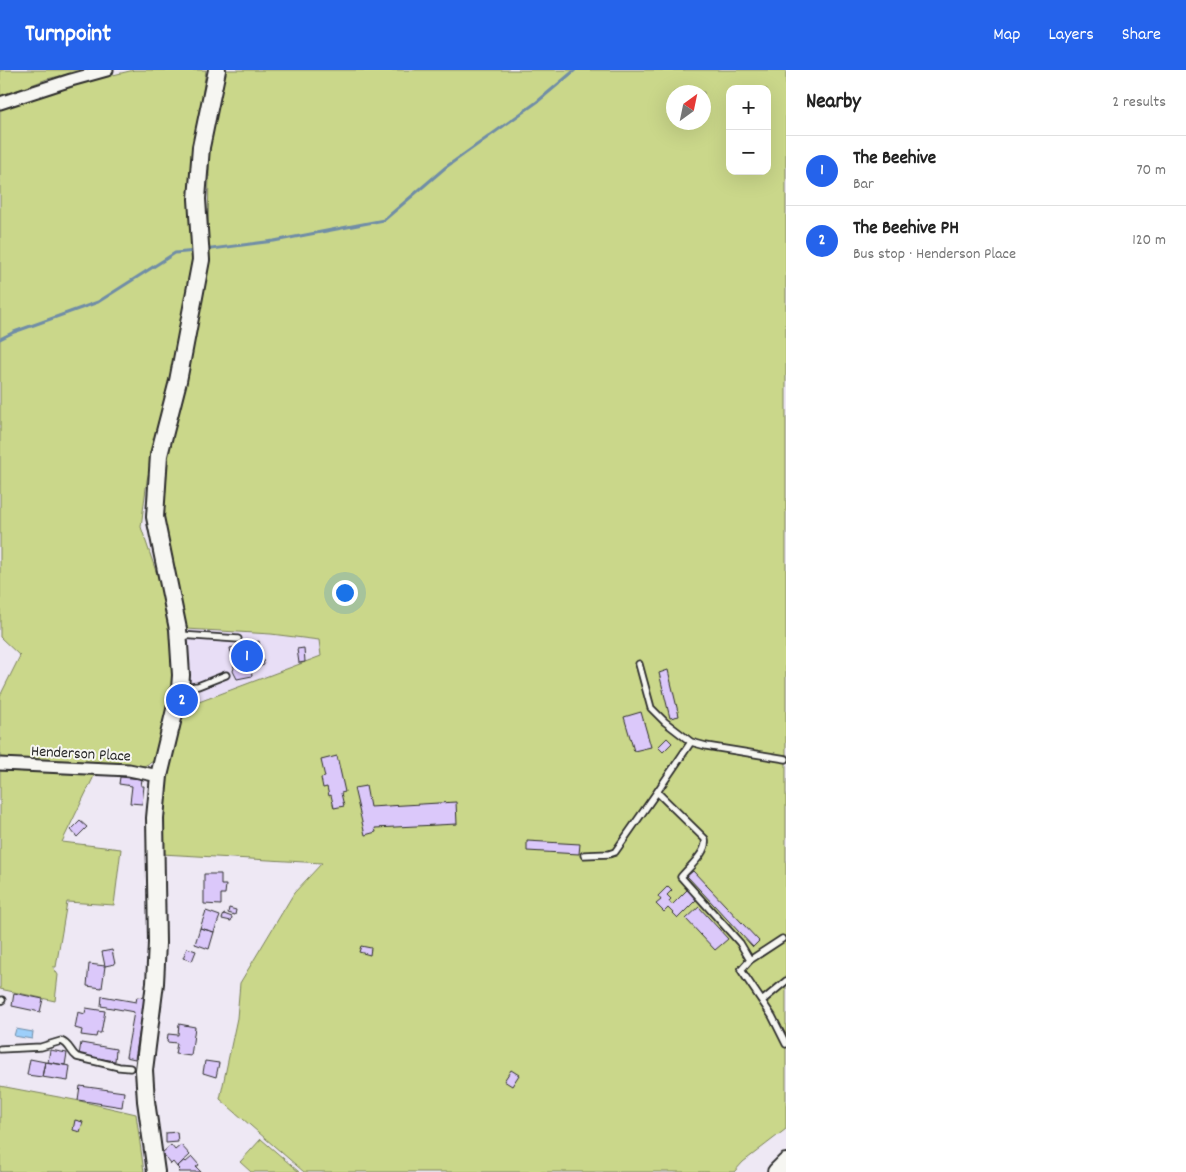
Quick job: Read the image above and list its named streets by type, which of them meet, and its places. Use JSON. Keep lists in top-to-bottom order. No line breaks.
{"streets":{"street":["Henderson Place"]},"north":"top right","page":{"header":"Turnpoint","nav":["Map","Layers","Share"],"heading":["Nearby","2 results"],"map_buttons":["+","−"],"list":[{"mark":"1","name":"The Beehive","note":"Bar","value":"70 m"},{"mark":"2","name":"The Beehive PH","note":"Bus stop · Henderson Place","value":"120 m"}],"pins":["1","2"]}}
